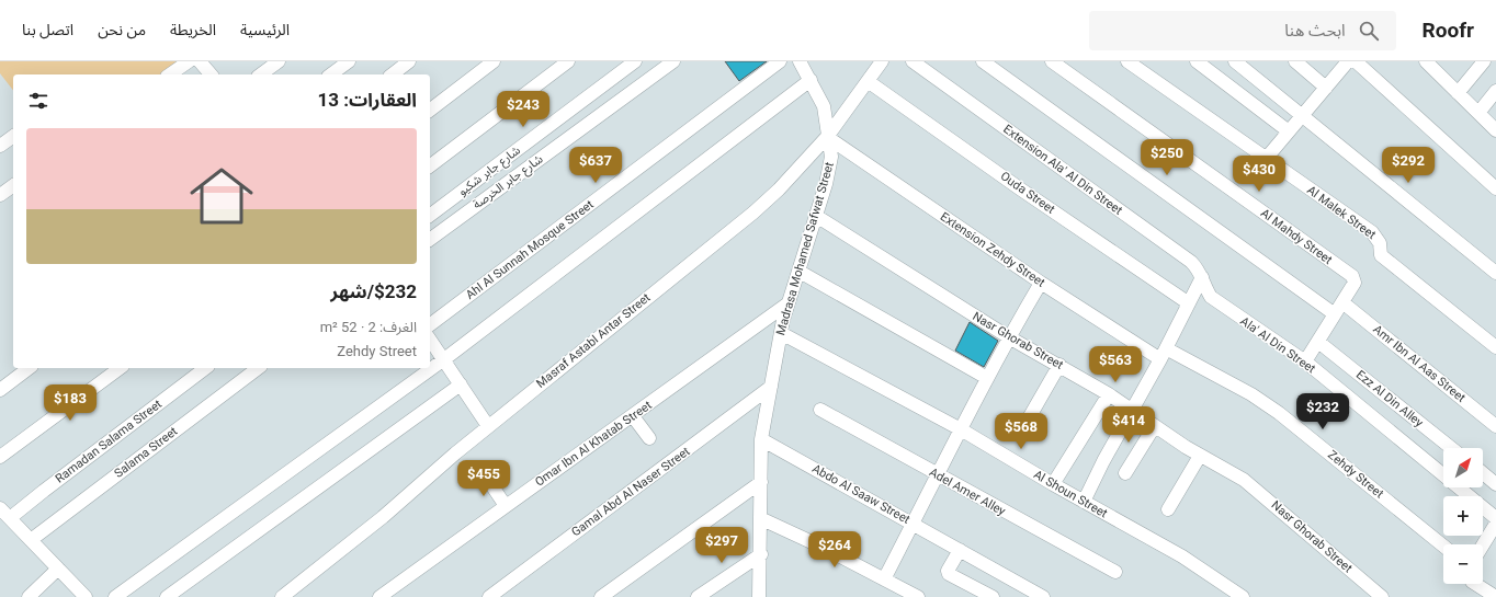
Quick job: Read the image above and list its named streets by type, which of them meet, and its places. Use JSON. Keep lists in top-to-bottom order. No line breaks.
{"streets":{"street":["Extension Ala' Al Din Street","شارع جابر شكيو","شارع جابر الخرصة","Ouda Street","Al Malek Street","Al Mahdy Street","Madrasa Mohamed Safwat Street","Ahl Al Sunnah Mosque Street","Extension Zehdy Street","Masraf Astabl Antar Street","Nasr Ghorab Street","Ala' Al Din Street","Amr Ibn Al Aas Street","Ezz Al Din Alley","Ramadan Salama Street","Omar Ibn Al Khatab Street","Salama Street","Zehdy Street","Gamal Abd Al Naser Street","Adel Amer Alley","Abdo Al Saaw Street","Al Shoun Street"]},"crossings":[["Extension Ala' Al Din Street","Ala' Al Din Street"],["Ouda Street","Masraf Astabl Antar Street"],["Al Mahdy Street","Ala' Al Din Street"],["Al Mahdy Street","Amr Ibn Al Aas Street"],["Al Mahdy Street","Ezz Al Din Alley"],["Madrasa Mohamed Safwat Street","Extension Zehdy Street"],["Madrasa Mohamed Safwat Street","Masraf Astabl Antar Street"],["Madrasa Mohamed Safwat Street","Nasr Ghorab Street"],["Madrasa Mohamed Safwat Street","Omar Ibn Al Khatab Street"],["Madrasa Mohamed Safwat Street","Gamal Abd Al Naser Street"],["Madrasa Mohamed Safwat Street","Abdo Al Saaw Street"],["Madrasa Mohamed Safwat Street","Al Shoun Street"],["Extension Zehdy Street","Masraf Astabl Antar Street"],["Extension Zehdy Street","Zehdy Street"]],"north":"top right","page":{"header":"Roofr","search":"ابحث هنا","nav":["الرئيسية","الخريطة","من نحن","اتصل بنا"],"heading":"العقارات: 13","price":["$243","$250","$637","$292","$430","$563","$183","$232","$414","$568","$455","$297","$264"],"list":[{"name":"$232/شهر","note":"الغرف: 2 · 52 m² · Zehdy Street"}],"map_buttons":["+","−"]}}
